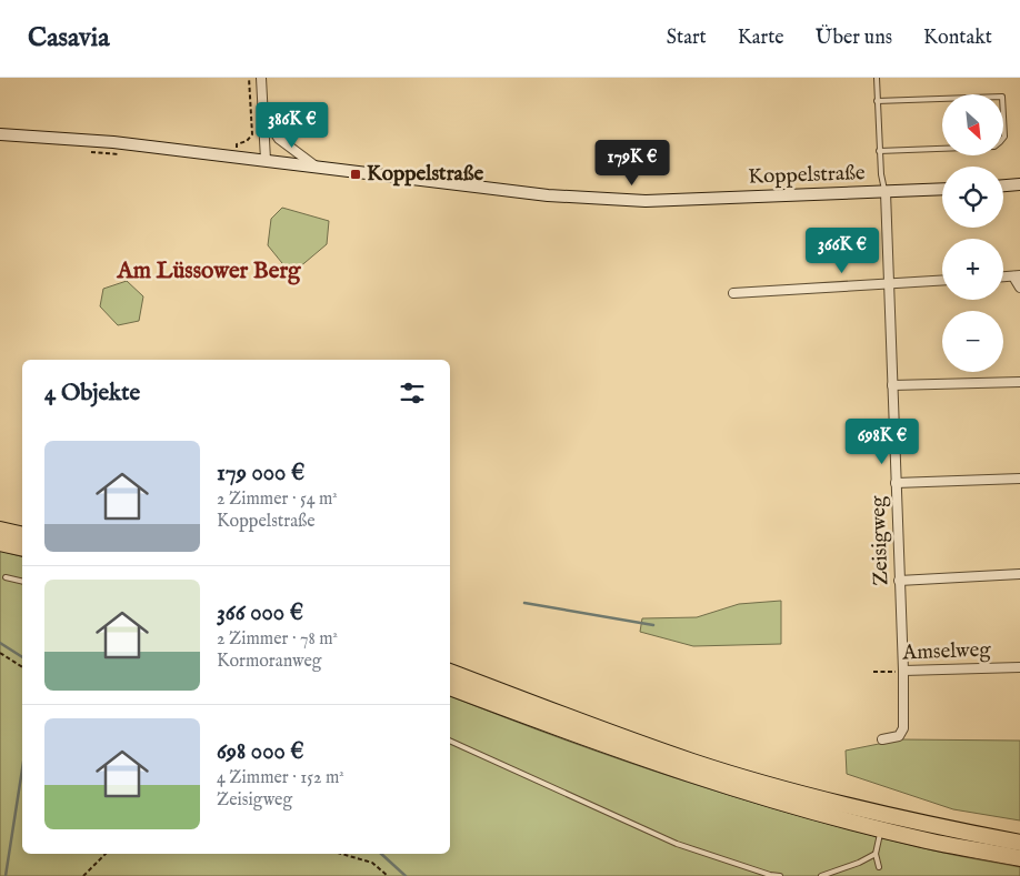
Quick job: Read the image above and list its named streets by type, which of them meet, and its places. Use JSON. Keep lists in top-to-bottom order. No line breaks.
{"streets":{"street":["Koppelstraße","Zeisigweg","Amselweg"]},"crossings":[["Koppelstraße","Zeisigweg"],["Zeisigweg","Amselweg"]],"districts":["Am Lüssower Berg"],"places":{"transit":["Koppelstraße"]},"north":"bottom right","page":{"header":"Casavia","nav":["Start","Karte","Über uns","Kontakt"],"map_buttons":["+","−"],"price":["386K €","179K €","366K €","698K €"],"heading":"4 Objekte","list":[{"name":"179 000 €","note":"2 Zimmer · 54 m² · Koppelstraße"},{"name":"366 000 €","note":"2 Zimmer · 78 m² · Kormoranweg"},{"name":"698 000 €","note":"4 Zimmer · 152 m² · Zeisigweg"}]}}
